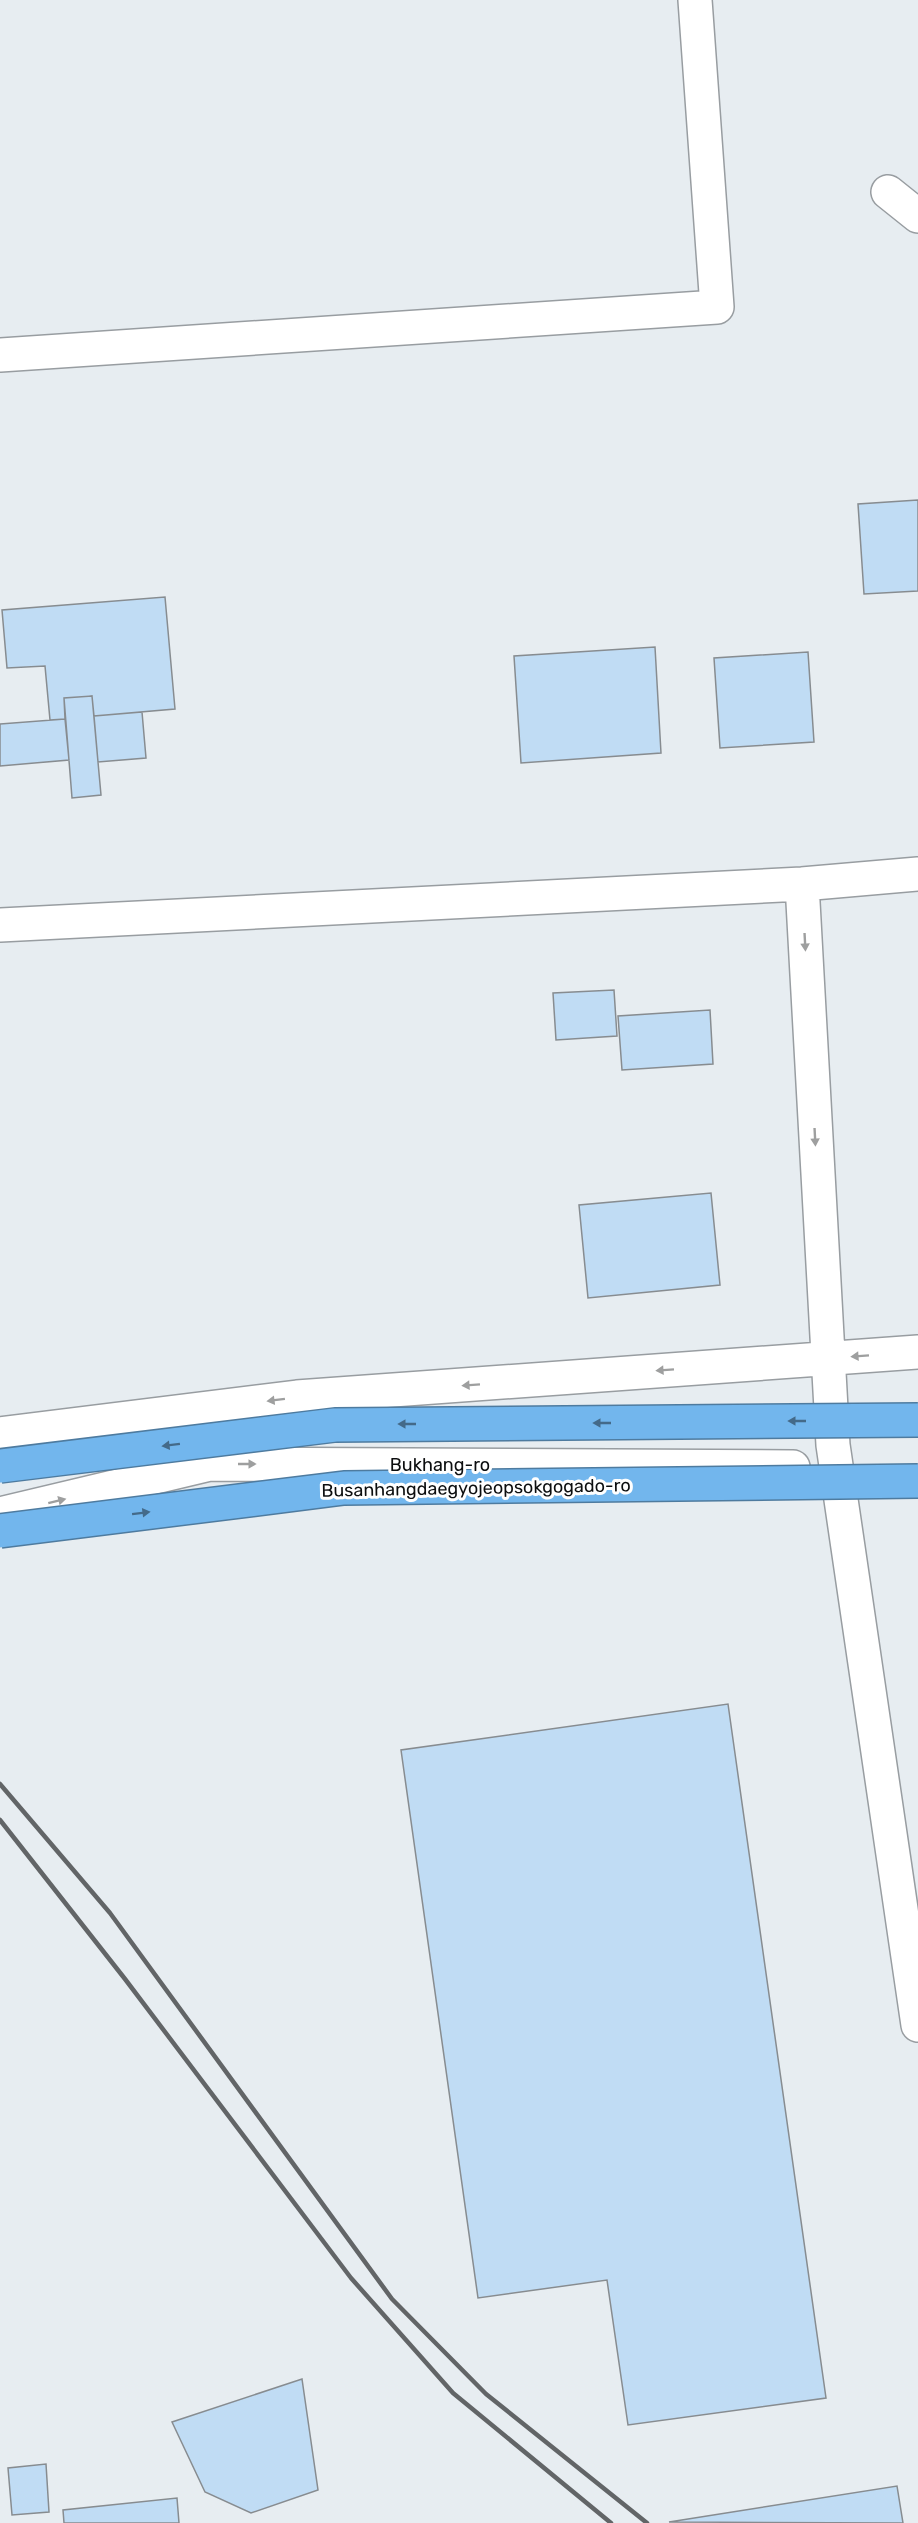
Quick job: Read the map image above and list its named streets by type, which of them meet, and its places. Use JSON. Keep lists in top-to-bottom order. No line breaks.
{"streets":{"highway":["Busanhangdaegyojeopsokgogado-ro"],"street":["Bukhang-ro"]}}
